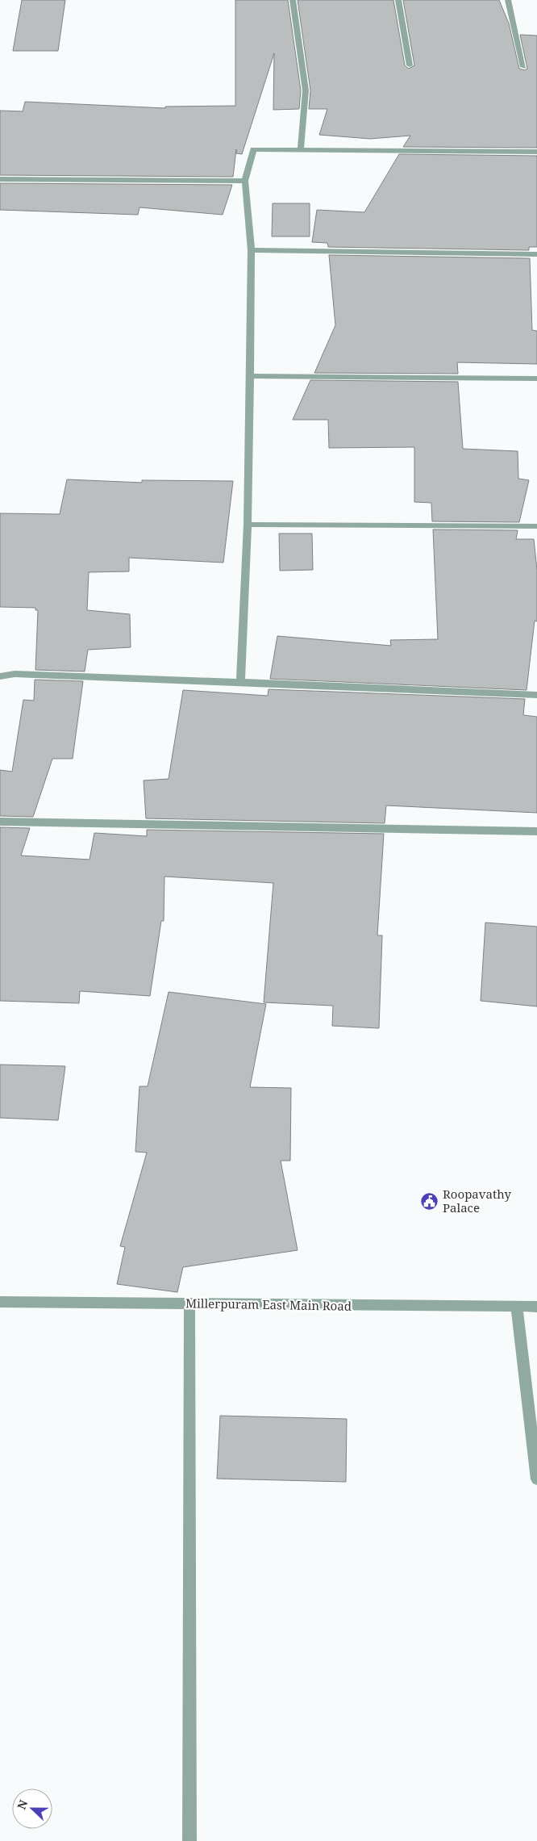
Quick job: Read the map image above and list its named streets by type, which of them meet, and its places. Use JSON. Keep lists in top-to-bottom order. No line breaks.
{"streets":{"street":["Millerpuram East Main Road"]},"places":{"public building":["Roopavathy Palace"]},"north":"left"}
